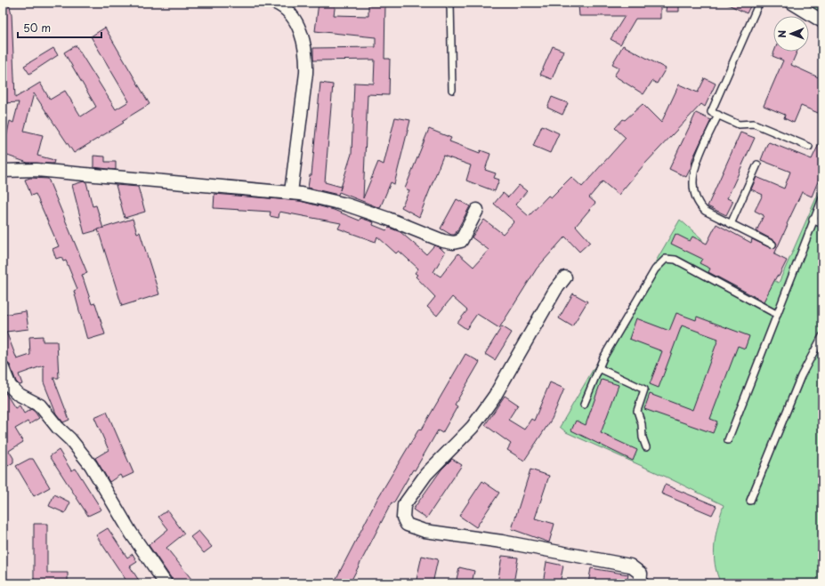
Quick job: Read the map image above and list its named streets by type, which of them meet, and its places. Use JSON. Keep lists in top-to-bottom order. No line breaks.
{"scale_bar":"50 m","north":"left"}
